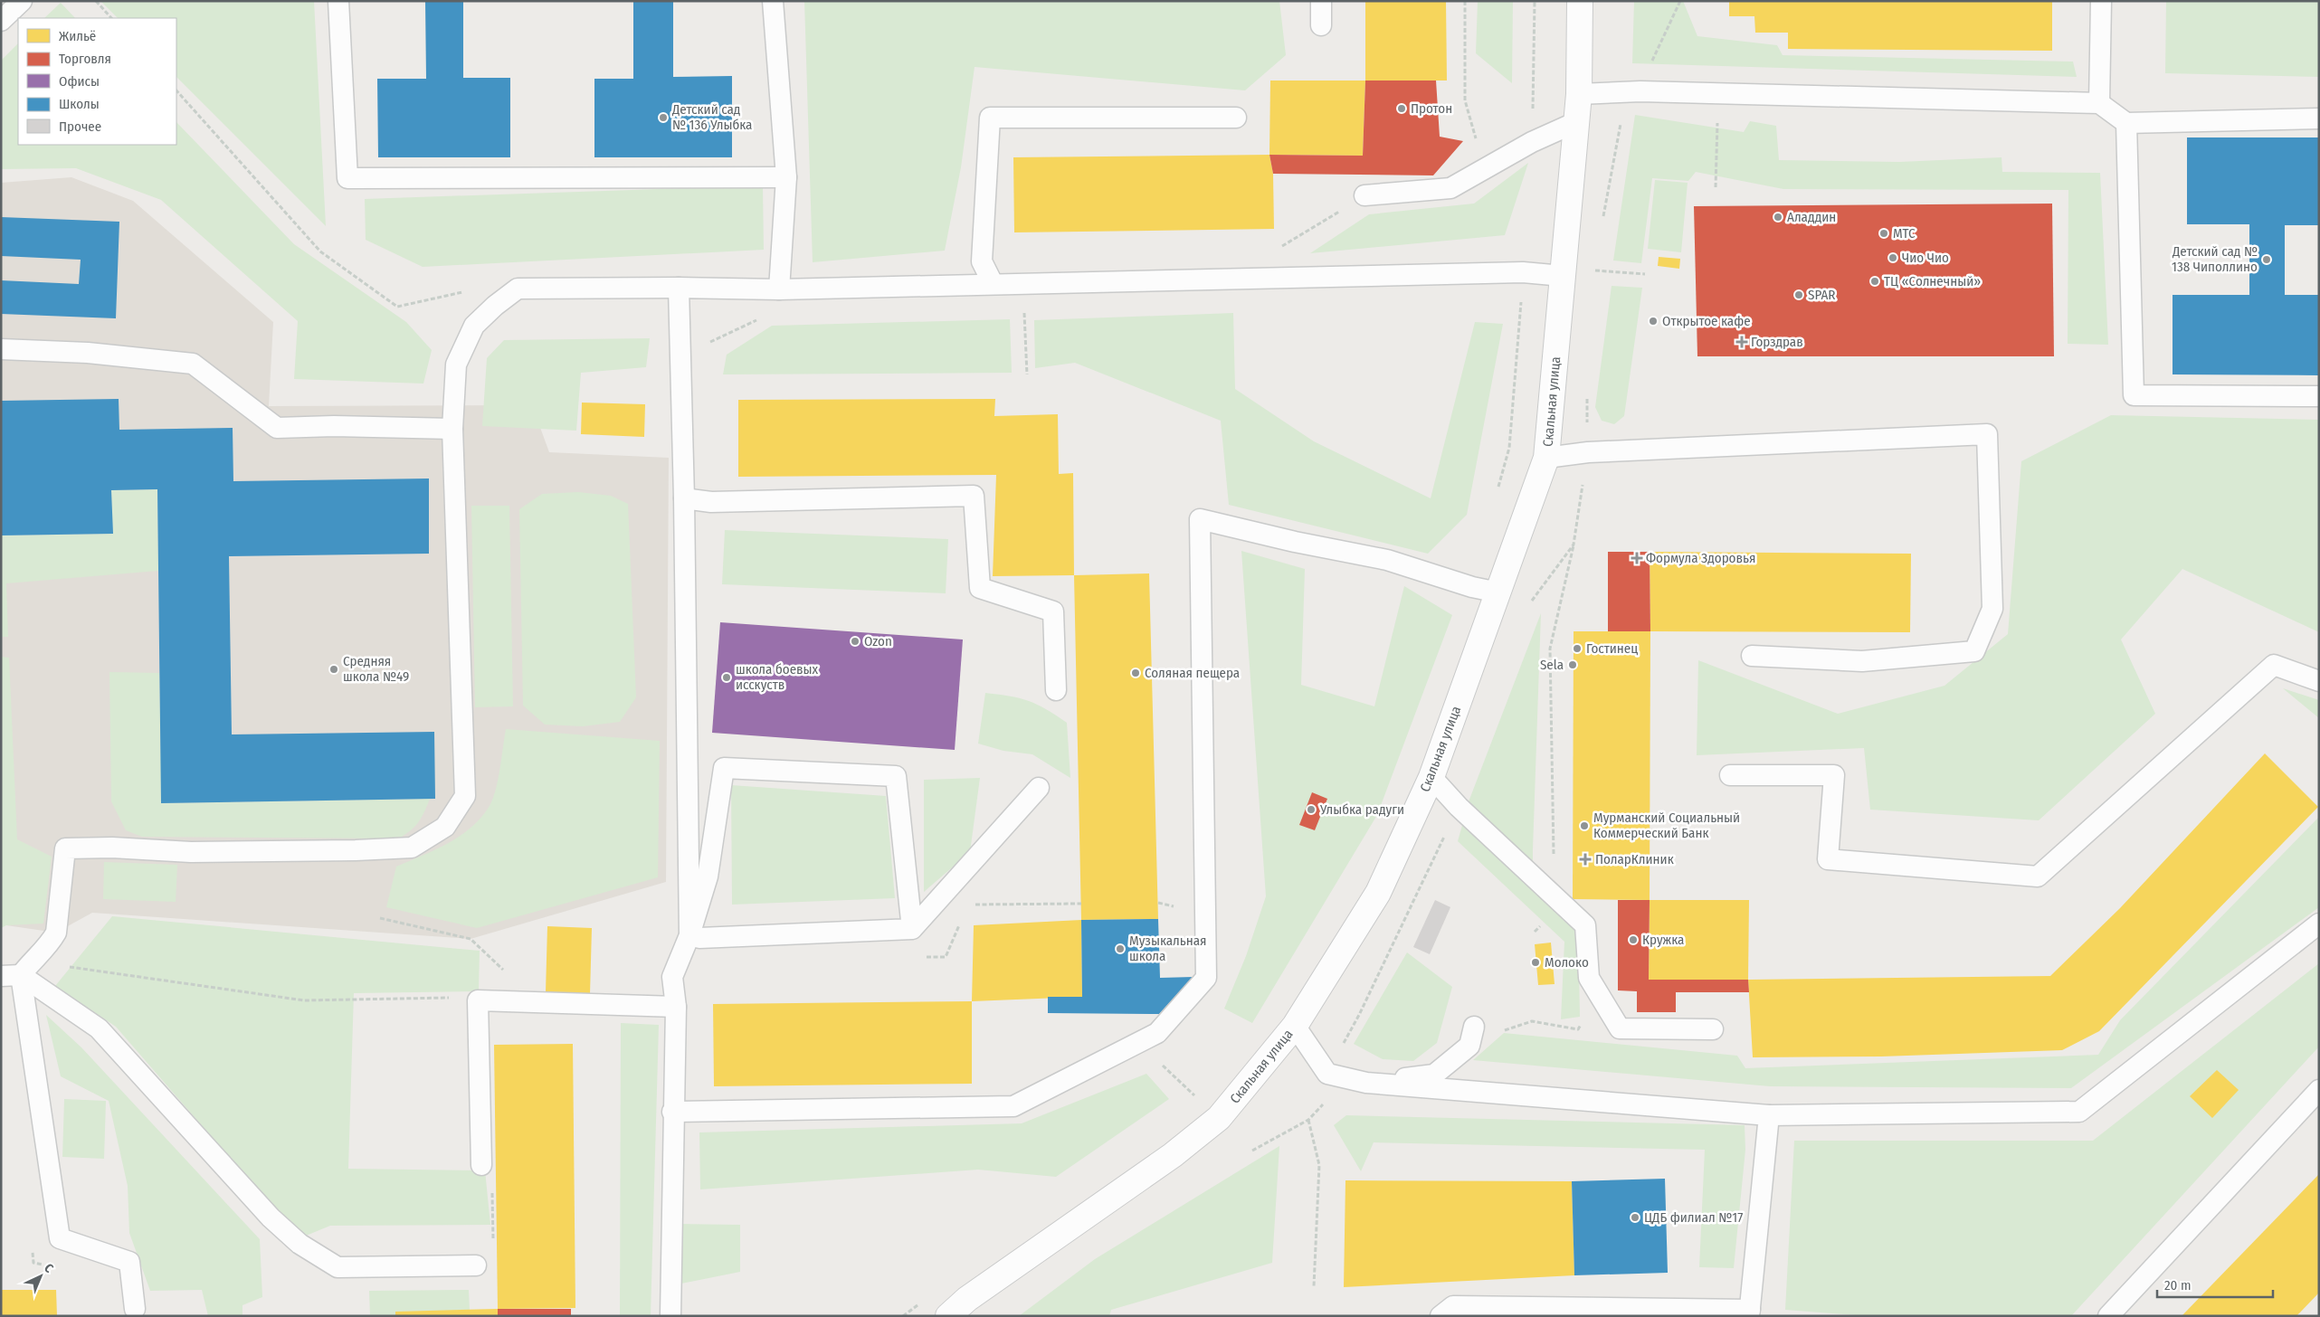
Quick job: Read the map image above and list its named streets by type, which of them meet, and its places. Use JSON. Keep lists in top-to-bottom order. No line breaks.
{"streets":{"street":["Скальная улица"]},"places":{"other":["Протон","Детский сад № 136 Улыбка","Аладдин","МТС","Чио Чио","Детский сад № 138 Чиполлино","ТЦ «Солнечный»","SPAR","Открытое кафе","Ozon","Гостинец","Sela","Средняя школа №49","Соляная пещера","школа боевых исскуств","Улыбка радуги","Мурманский Социальный Коммерческий Банк","Кружка","Музыкальная школа","Молоко","ЦДБ филиал №17"],"health":["Горздрав","Формула Здоровья","ПоларКлиник"]},"legend":["Жильё","Торговля","Офисы","Школы","Прочее"],"scale_bar":"20 m","north":"top right"}
